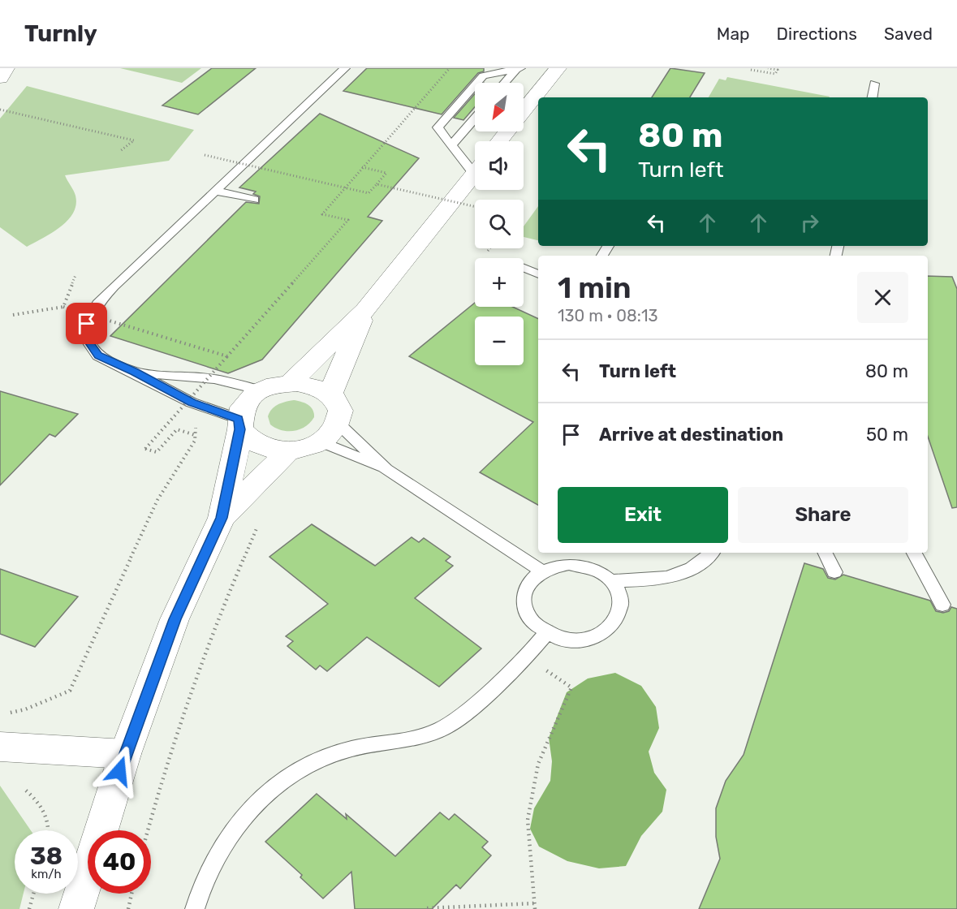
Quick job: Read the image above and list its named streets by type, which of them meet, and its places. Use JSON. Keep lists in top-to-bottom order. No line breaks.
{"north":"bottom left","page":{"header":"Turnly","nav":["Map","Directions","Saved"],"map_buttons":["+","−"],"turn":["80 m","Turn left"],"heading":["1 min","130 m · 08:13"],"list":[{"name":"Turn left","value":"80 m"},{"name":"Arrive at destination","value":"50 m"}],"buttons":["Exit","Share"],"speed":"38 km/h","limit":"40"}}
